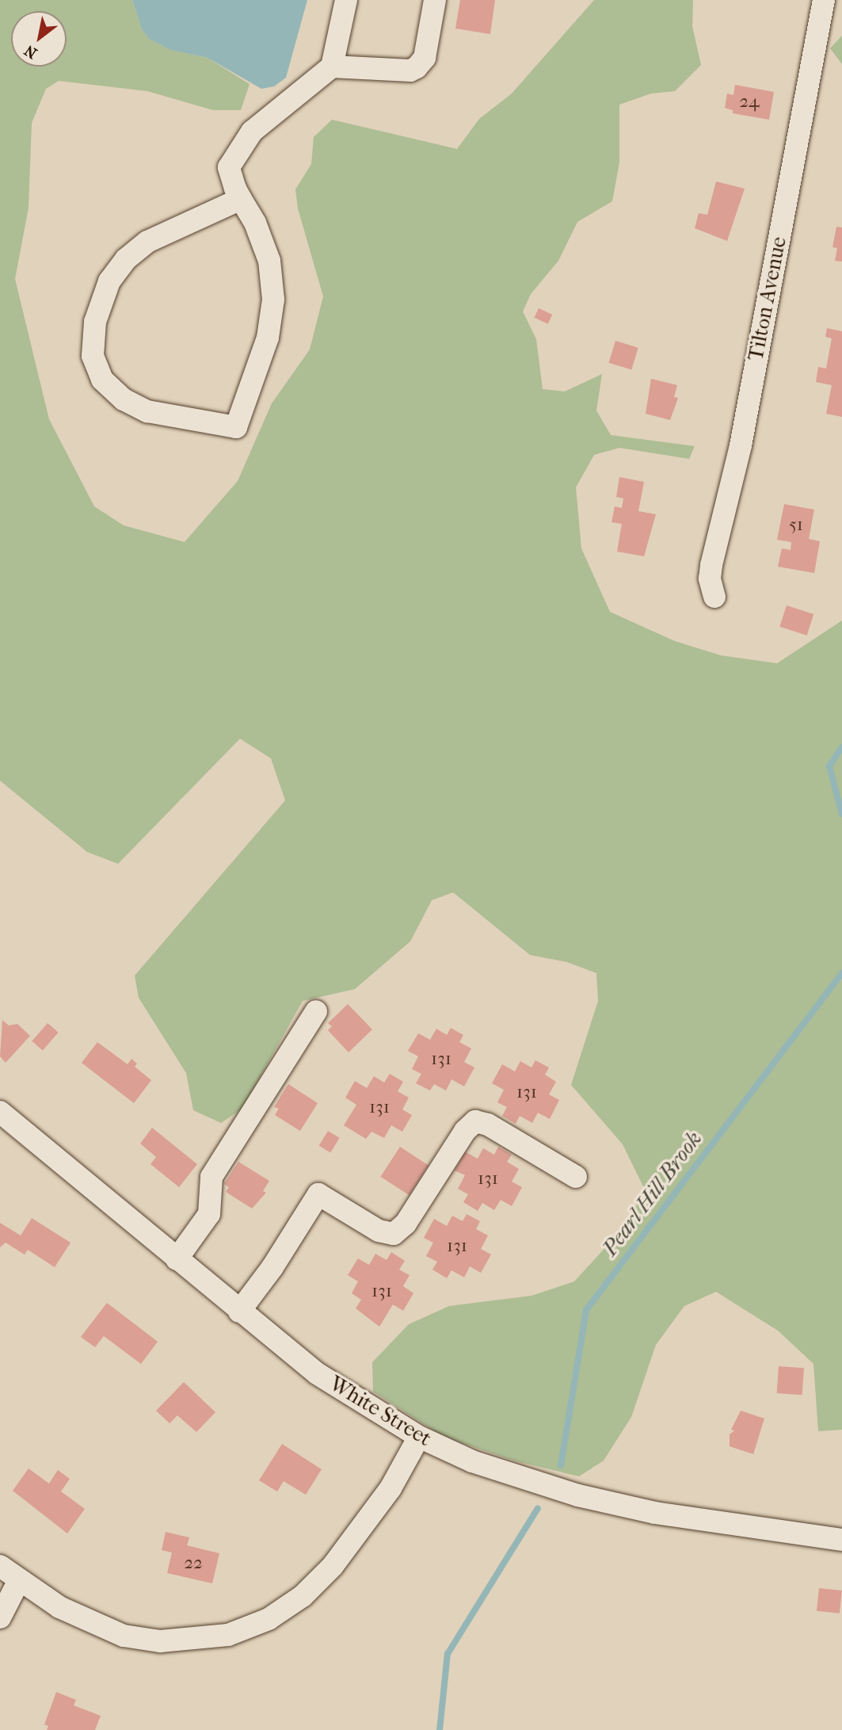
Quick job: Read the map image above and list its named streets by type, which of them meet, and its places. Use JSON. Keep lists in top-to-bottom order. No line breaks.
{"streets":{"street":["Tilton Avenue","White Street"]},"water":["Pearl Hill Brook"],"house_numbers":["24","51","131","131","131","131","131","131","22"],"north":"bottom left"}
